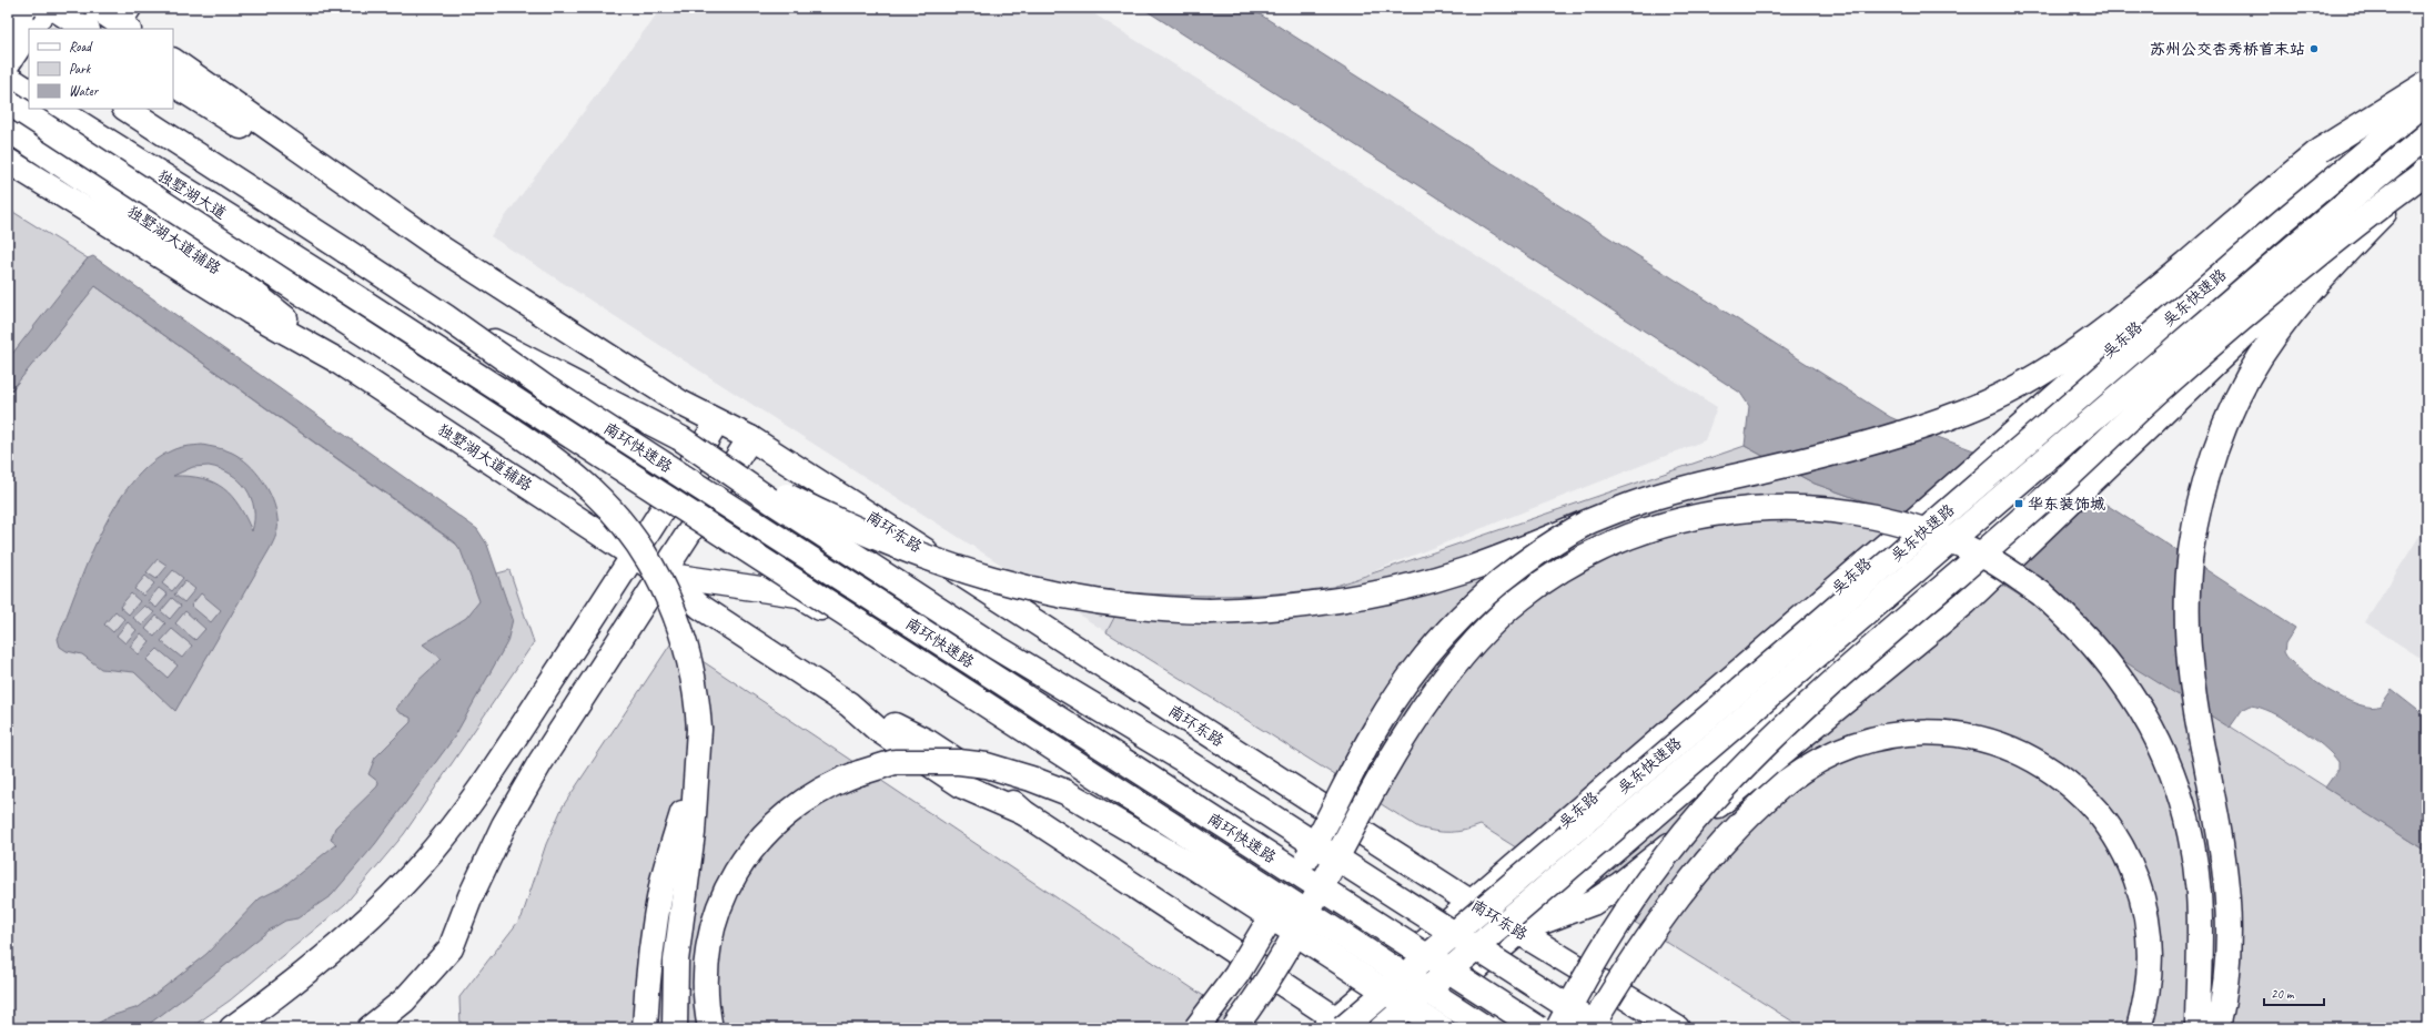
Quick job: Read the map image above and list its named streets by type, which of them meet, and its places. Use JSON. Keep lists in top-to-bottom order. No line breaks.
{"streets":{"main road":["独墅湖大道","独墅湖大道辅路","吴东快速路","吴东路","南环快速路","南环东路"]},"crossings":[["独墅湖大道","南环快速路"],["吴东快速路","吴东路"],["吴东路","南环东路"]],"places":{"other":["苏州公交杏秀桥首末站"],"transit":["华东装饰城"]},"legend":["Road","Park","Water"],"scale_bar":"20 m"}
